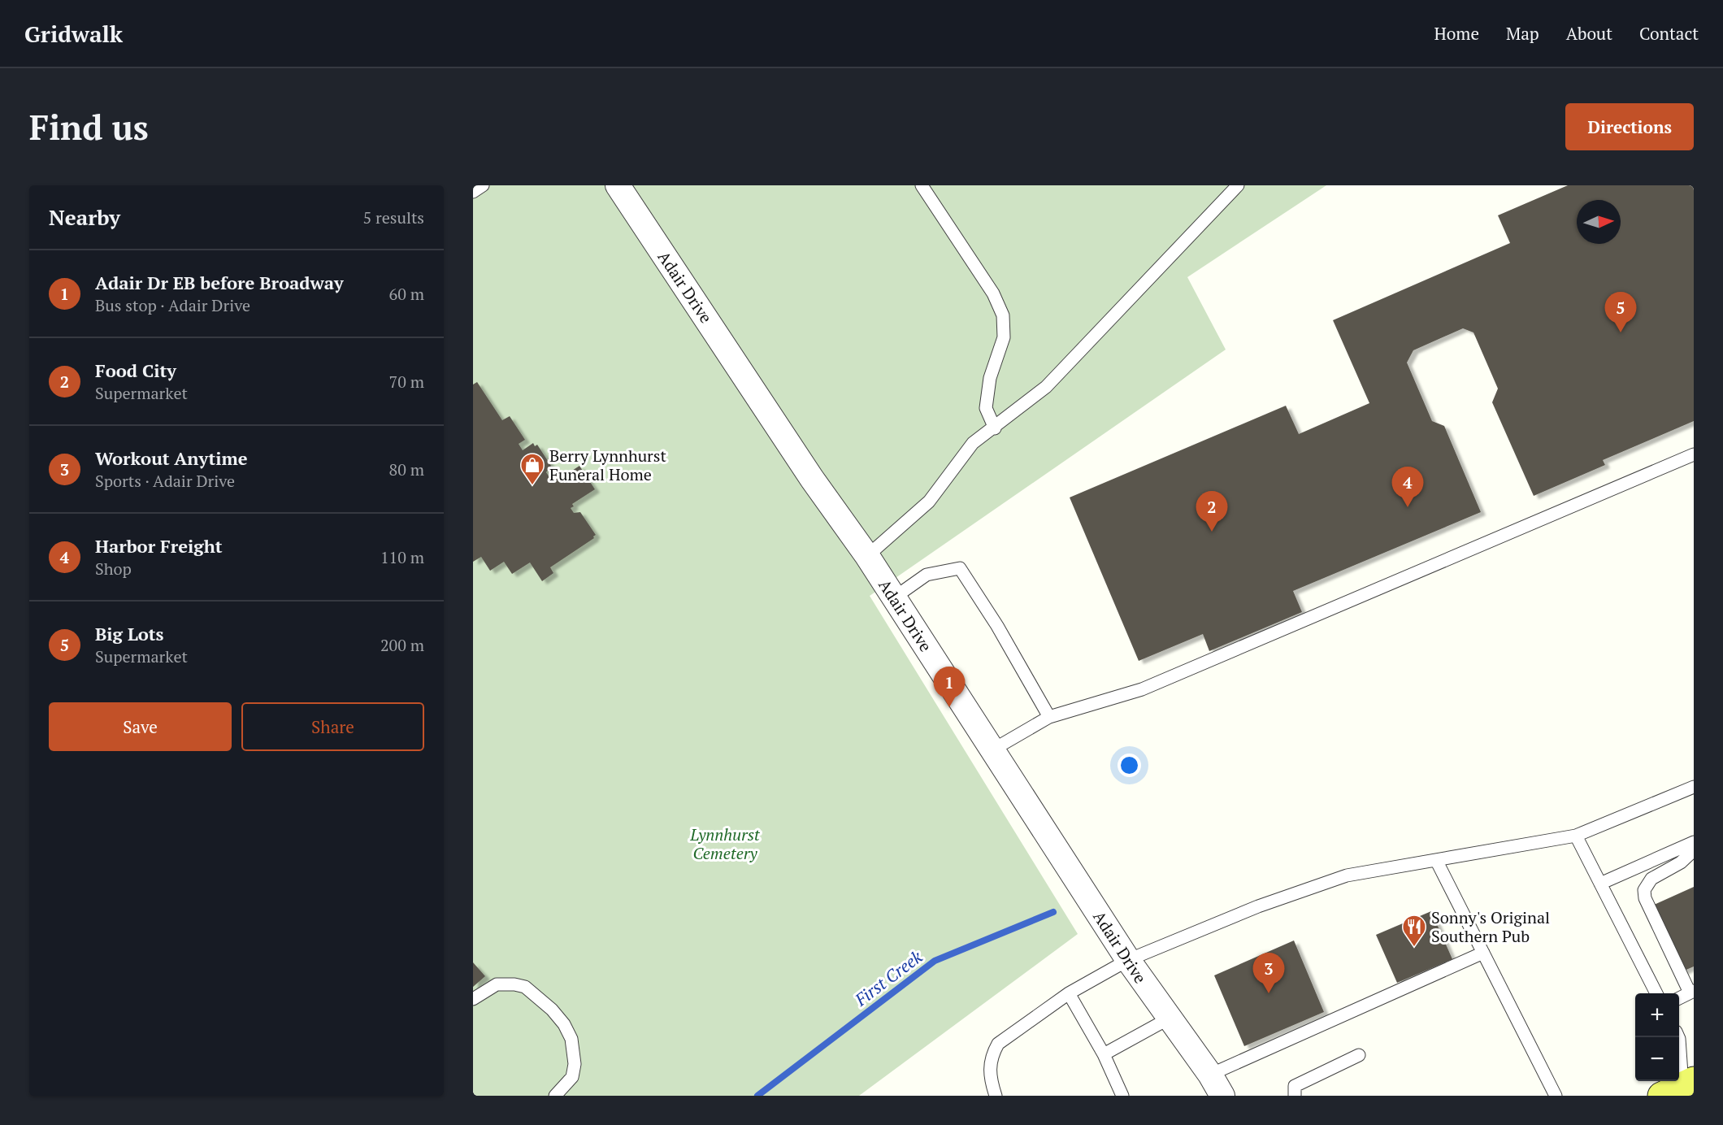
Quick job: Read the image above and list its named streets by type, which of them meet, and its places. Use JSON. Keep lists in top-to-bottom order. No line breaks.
{"streets":{"street":["Adair Drive"]},"water":["First Creek"],"parks":["Lynnhurst Cemetery"],"places":{"shop":["Berry Lynnhurst Funeral Home"],"restaurant":["Sonny's Original Southern Pub"]},"north":"right","page":{"header":"Gridwalk","nav":["Home","Map","About","Contact"],"buttons":["Directions",["Save","Share"]],"title":"Find us","heading":["Nearby","5 results"],"list":[{"mark":"1","name":"Adair Dr EB before Broadway","note":"Bus stop · Adair Drive","value":"60 m"},{"mark":"2","name":"Food City","note":"Supermarket","value":"70 m"},{"mark":"3","name":"Workout Anytime","note":"Sports · Adair Drive","value":"80 m"},{"mark":"4","name":"Harbor Freight","note":"Shop","value":"110 m"},{"mark":"5","name":"Big Lots","note":"Supermarket","value":"200 m"}],"pins":["5","4","2","1","3"],"map_buttons":["+","−"]}}
